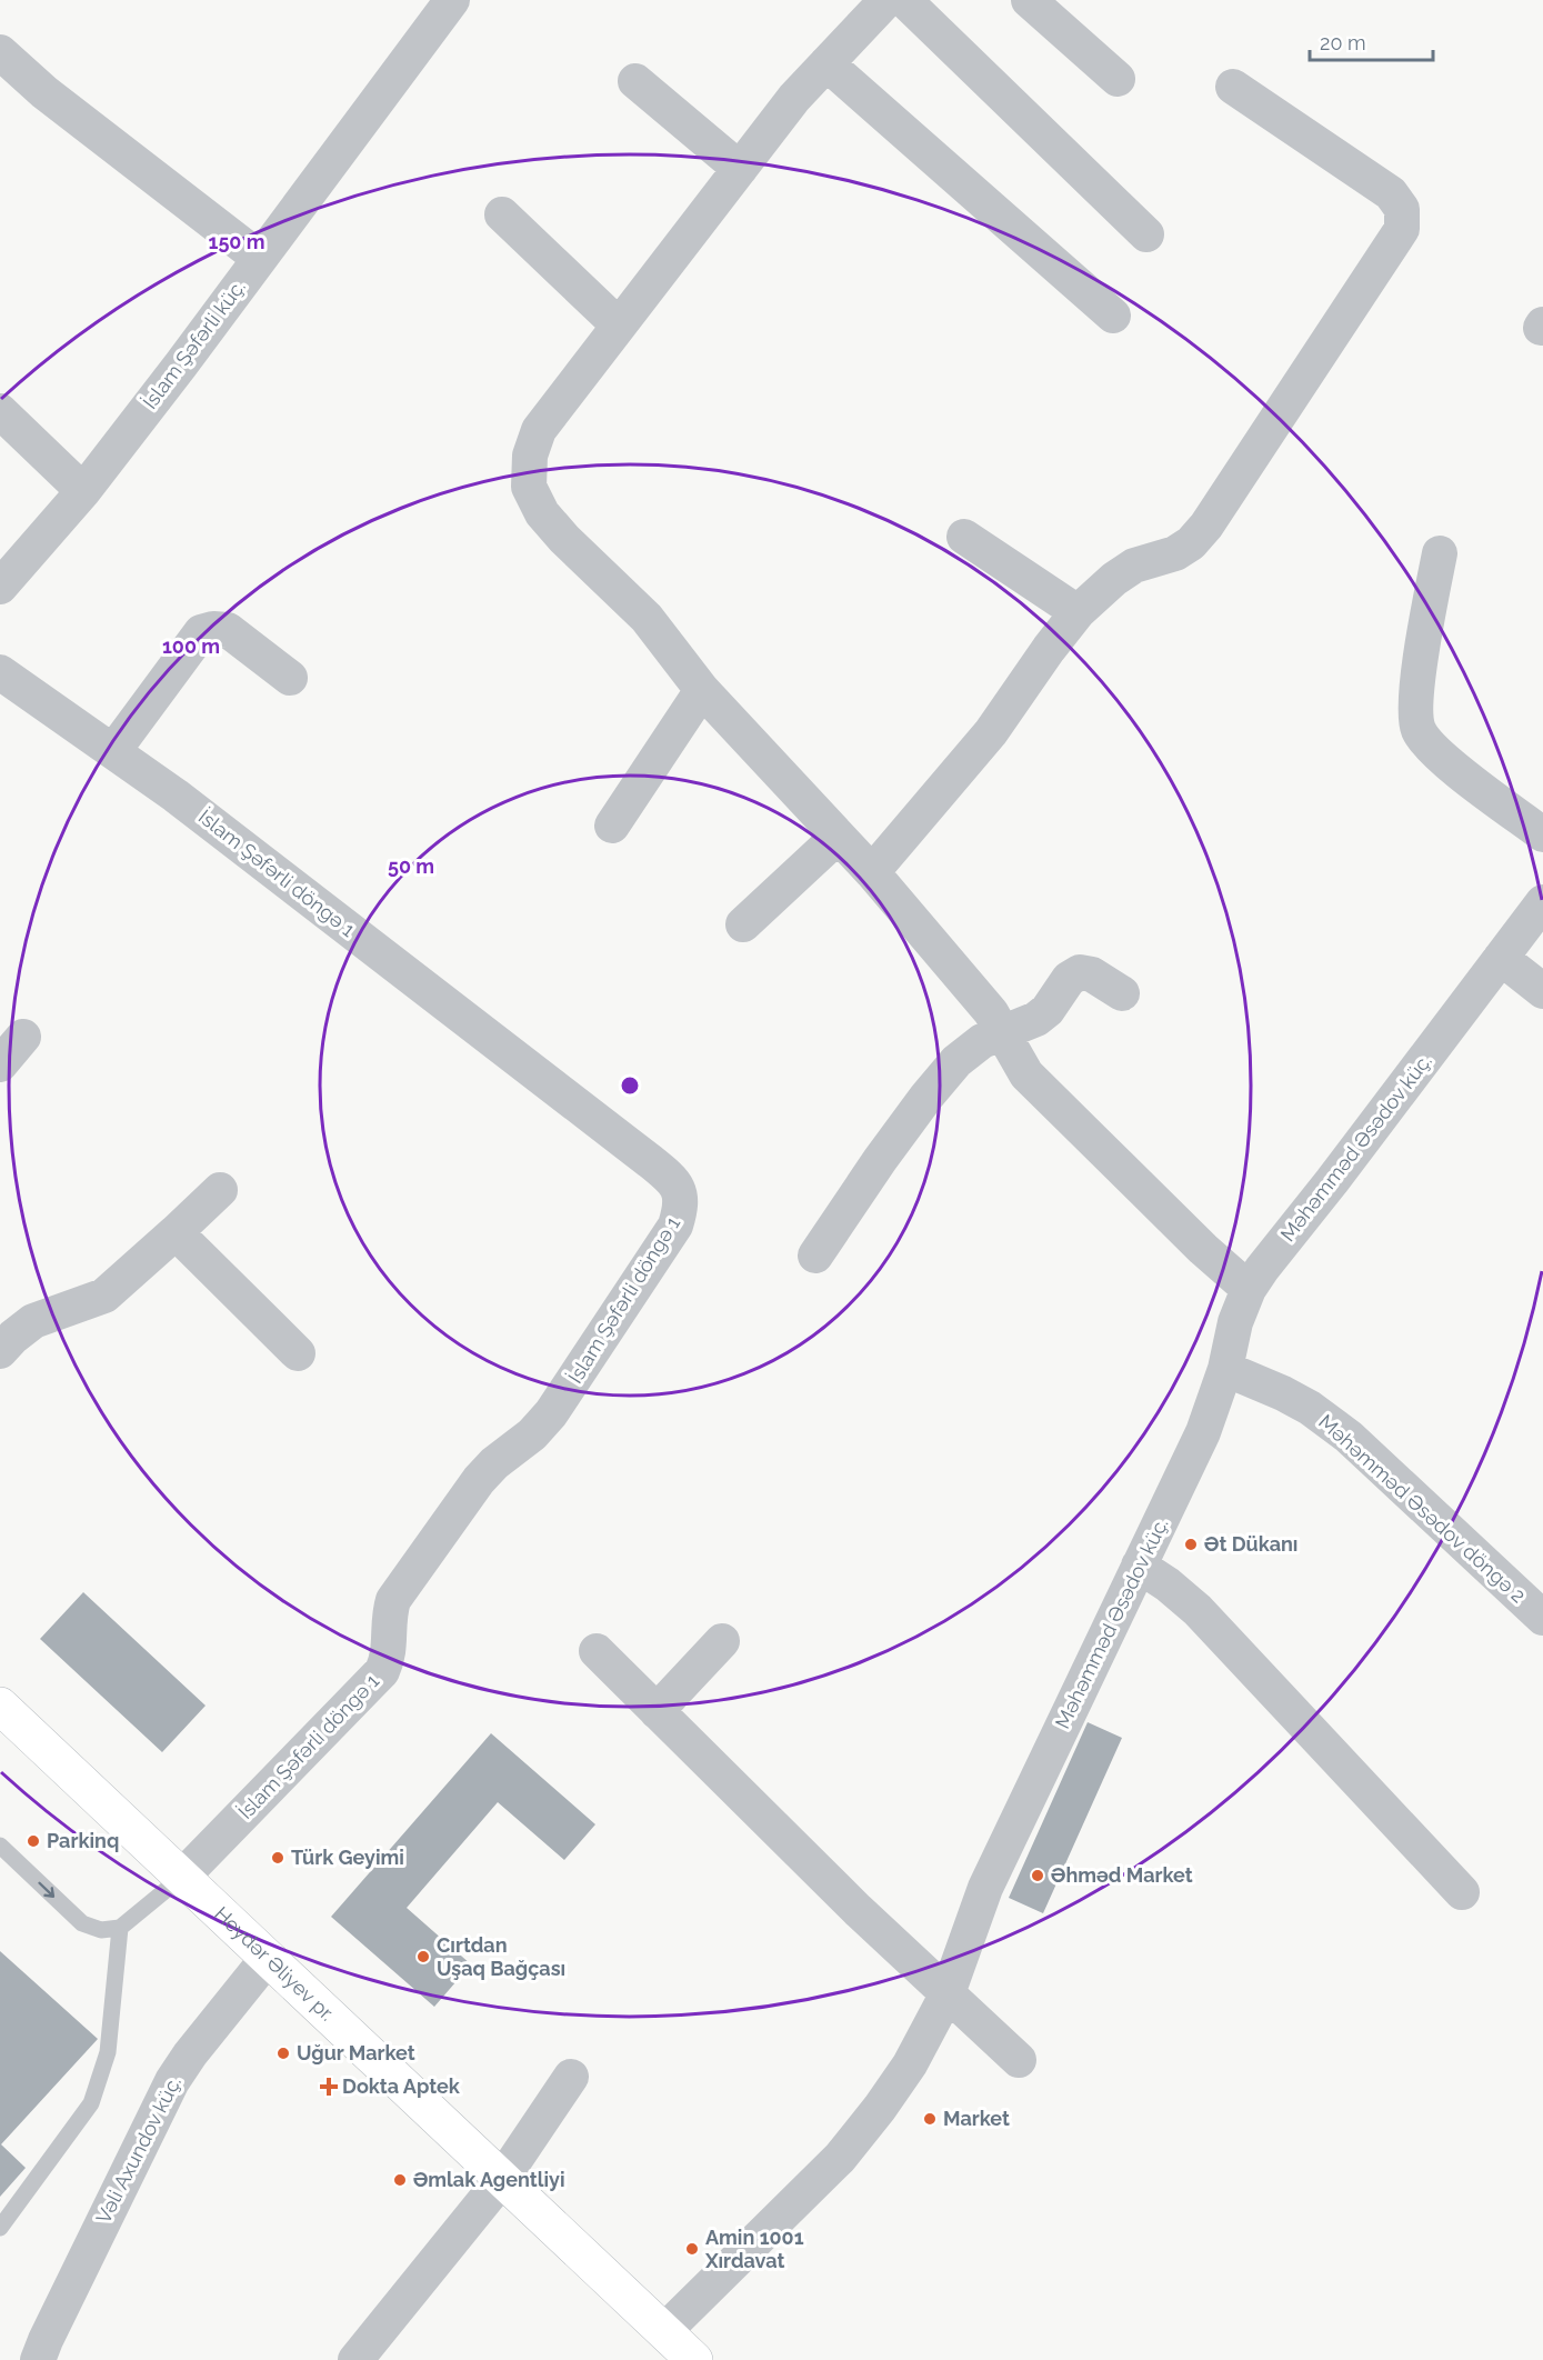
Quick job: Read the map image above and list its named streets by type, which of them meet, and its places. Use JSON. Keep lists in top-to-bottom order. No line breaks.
{"streets":{"main road":["Heydər Əliyev pr."],"street":["İslam Şəfərli küç.","İslam Şəfərli döngə 1","Məhəmməd Əsədov küç.","Məhəmməd Əsədov döngə 2","Vəli Axundov küç."]},"crossings":[["İslam Şəfərli döngə 1","Heydər Əliyev pr."],["Məhəmməd Əsədov küç.","Məhəmməd Əsədov döngə 2"],["Məhəmməd Əsədov küç.","Heydər Əliyev pr."],["Heydər Əliyev pr.","Vəli Axundov küç."]],"places":{"other":["Ət Dükanı","Parkinq","Türk Geyimi","Əhməd Market","Cırtdan Uşaq Bağçası","Uğur Market","Market","Əmlak Agentliyi","Amin 1001 Xırdavat"],"health":["Dokta Aptek"]},"scale_bar":"20 m","rings":["150 m","100 m","50 m"]}
